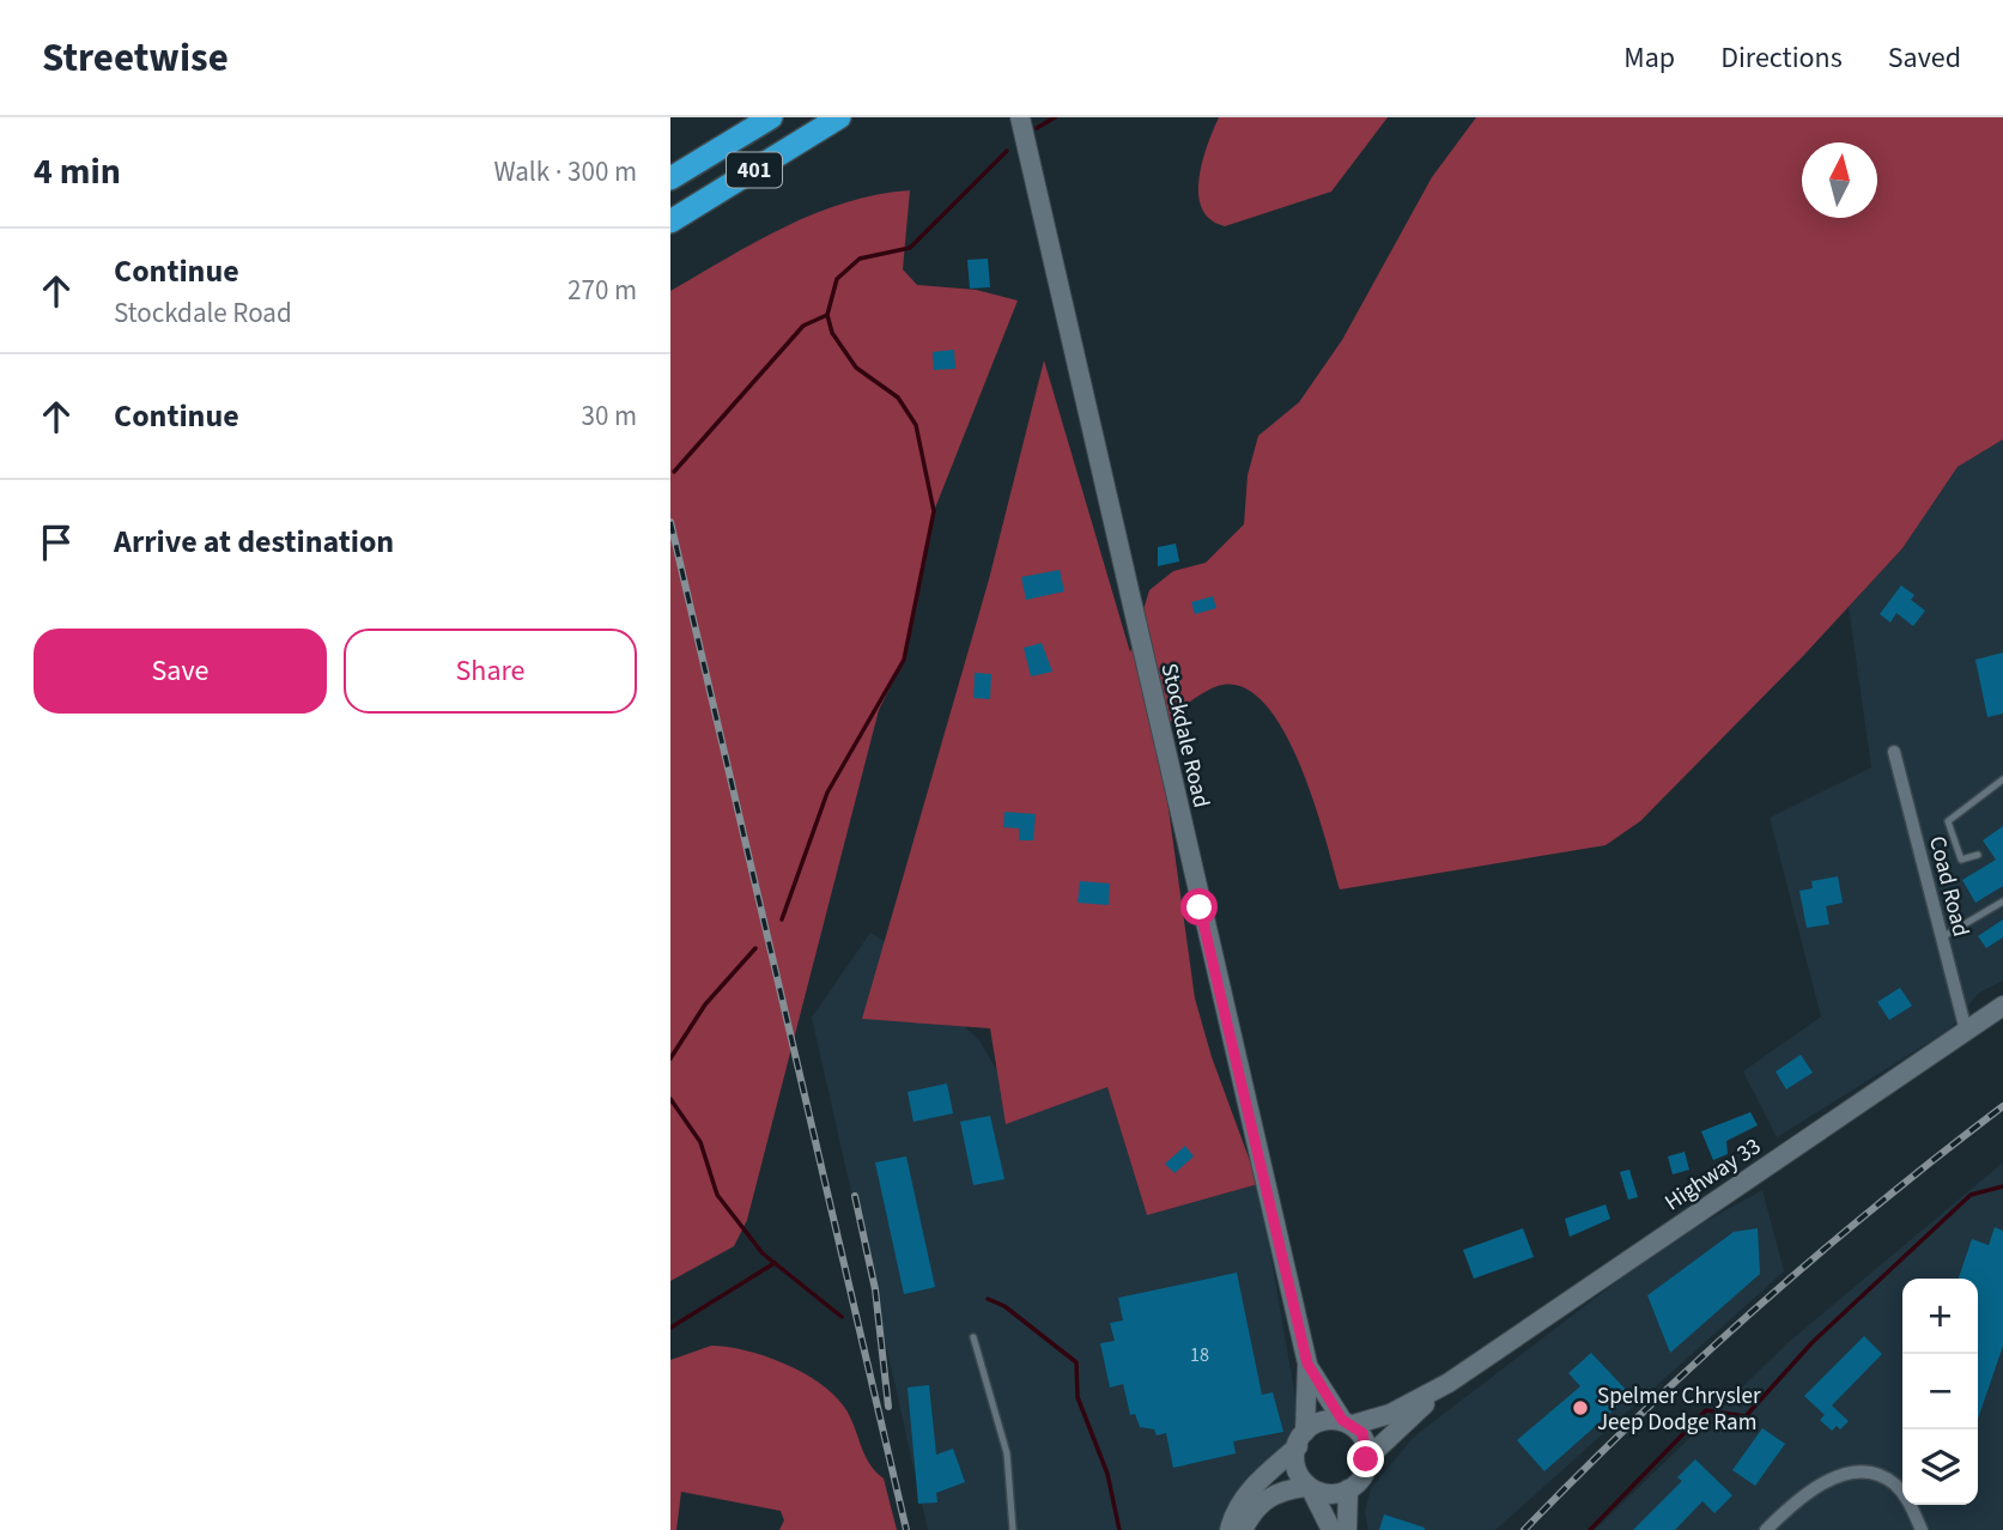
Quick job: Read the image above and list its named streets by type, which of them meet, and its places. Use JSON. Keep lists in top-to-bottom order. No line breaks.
{"streets":{"highway":["401"],"street":["Stockdale Road","Coad Road","Highway 33"]},"crossings":[["Stockdale Road","Highway 33"],["Coad Road","Highway 33"]],"places":["Spelmer Chrysler Jeep Dodge Ram"],"house_numbers":["18"],"north":"top","page":{"header":"Streetwise","nav":["Map","Directions","Saved"],"heading":["4 min","Walk · 300 m"],"list":[["Continue","Stockdale Road","270 m"],["Continue","30 m"],"Arrive at destination"],"buttons":["Save","Share"],"map_buttons":["+","−"]}}
